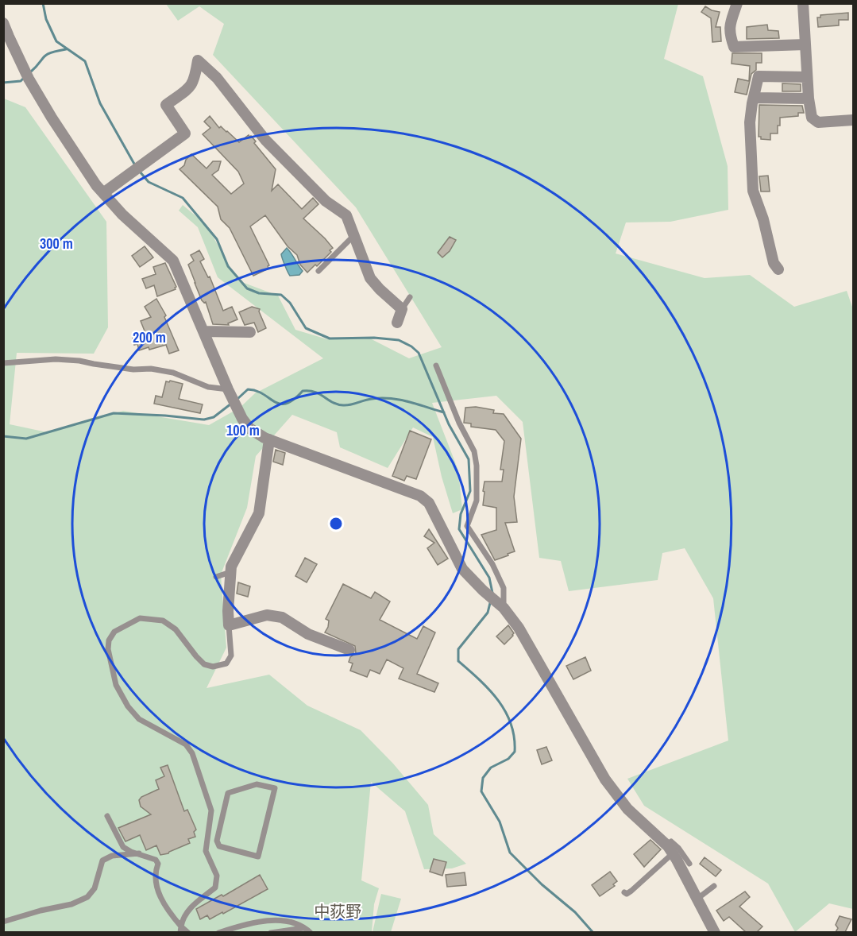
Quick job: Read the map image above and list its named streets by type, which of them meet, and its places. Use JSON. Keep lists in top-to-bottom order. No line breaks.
{"districts":["中荻野"],"rings":["300 m","200 m","100 m"]}
